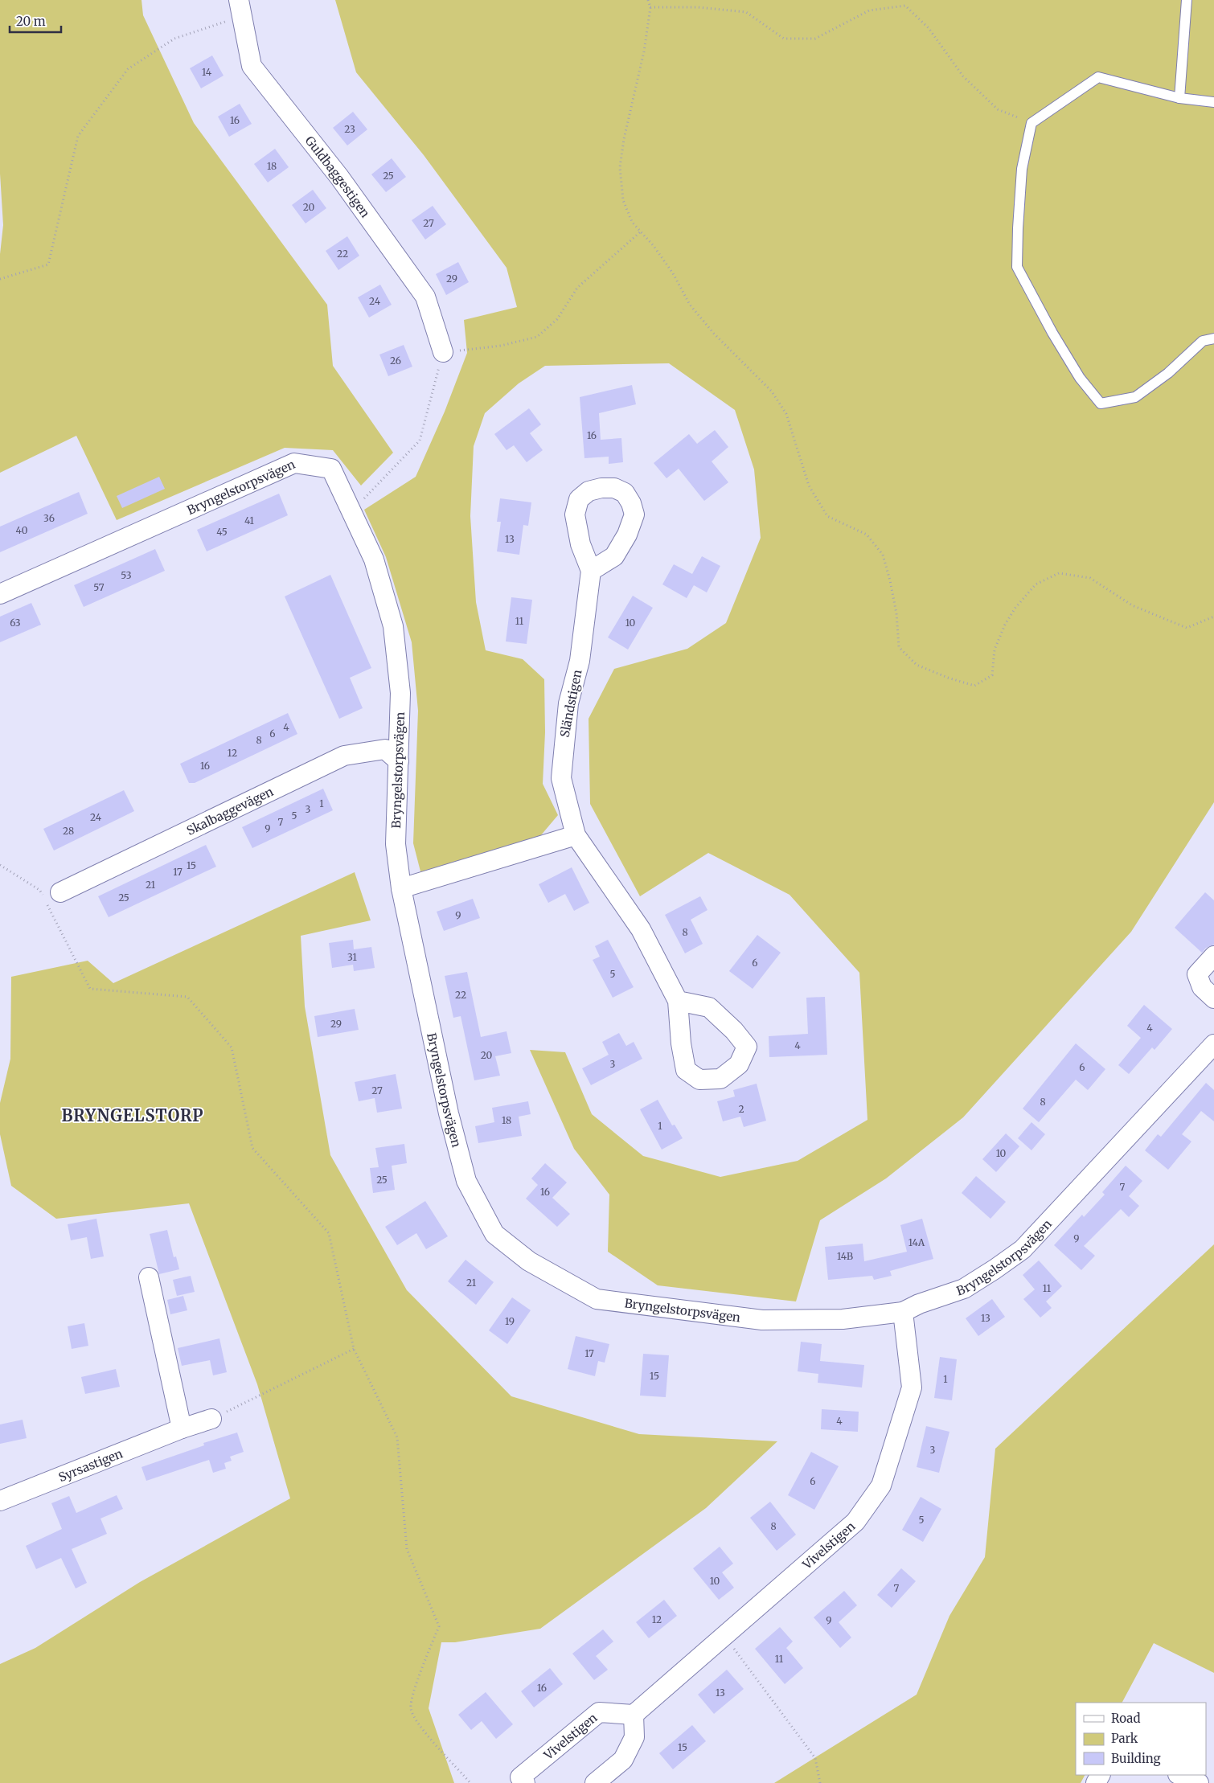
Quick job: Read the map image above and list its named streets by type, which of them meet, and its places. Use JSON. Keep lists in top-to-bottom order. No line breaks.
{"streets":{"street":["Guldbaggestigen","Bryngelstorpsvägen","Sländstigen","Skalbaggevägen","Syrsastigen","Vivelstigen"]},"crossings":[["Bryngelstorpsvägen","Skalbaggevägen"],["Bryngelstorpsvägen","Vivelstigen"]],"districts":["BRYNGELSTORP"],"house_numbers":["14","16","23","18","25","20","27","22","29","24","26","16","36","41","40","45","13","53","57","11","63","10","4","6","8","12","16","1","3","5","24","7","9","28","15","17","21","25","9","8","31","6","5","22","29","4","4","20","3","6","27","8","2","18","1","10","25","7","16","9","14A","14B","21","11","13","19","17","15","1","4","3","6","5","8","10","7","12","9","11","16","13","15"],"legend":["Road","Park","Building"],"scale_bar":"20 m"}
